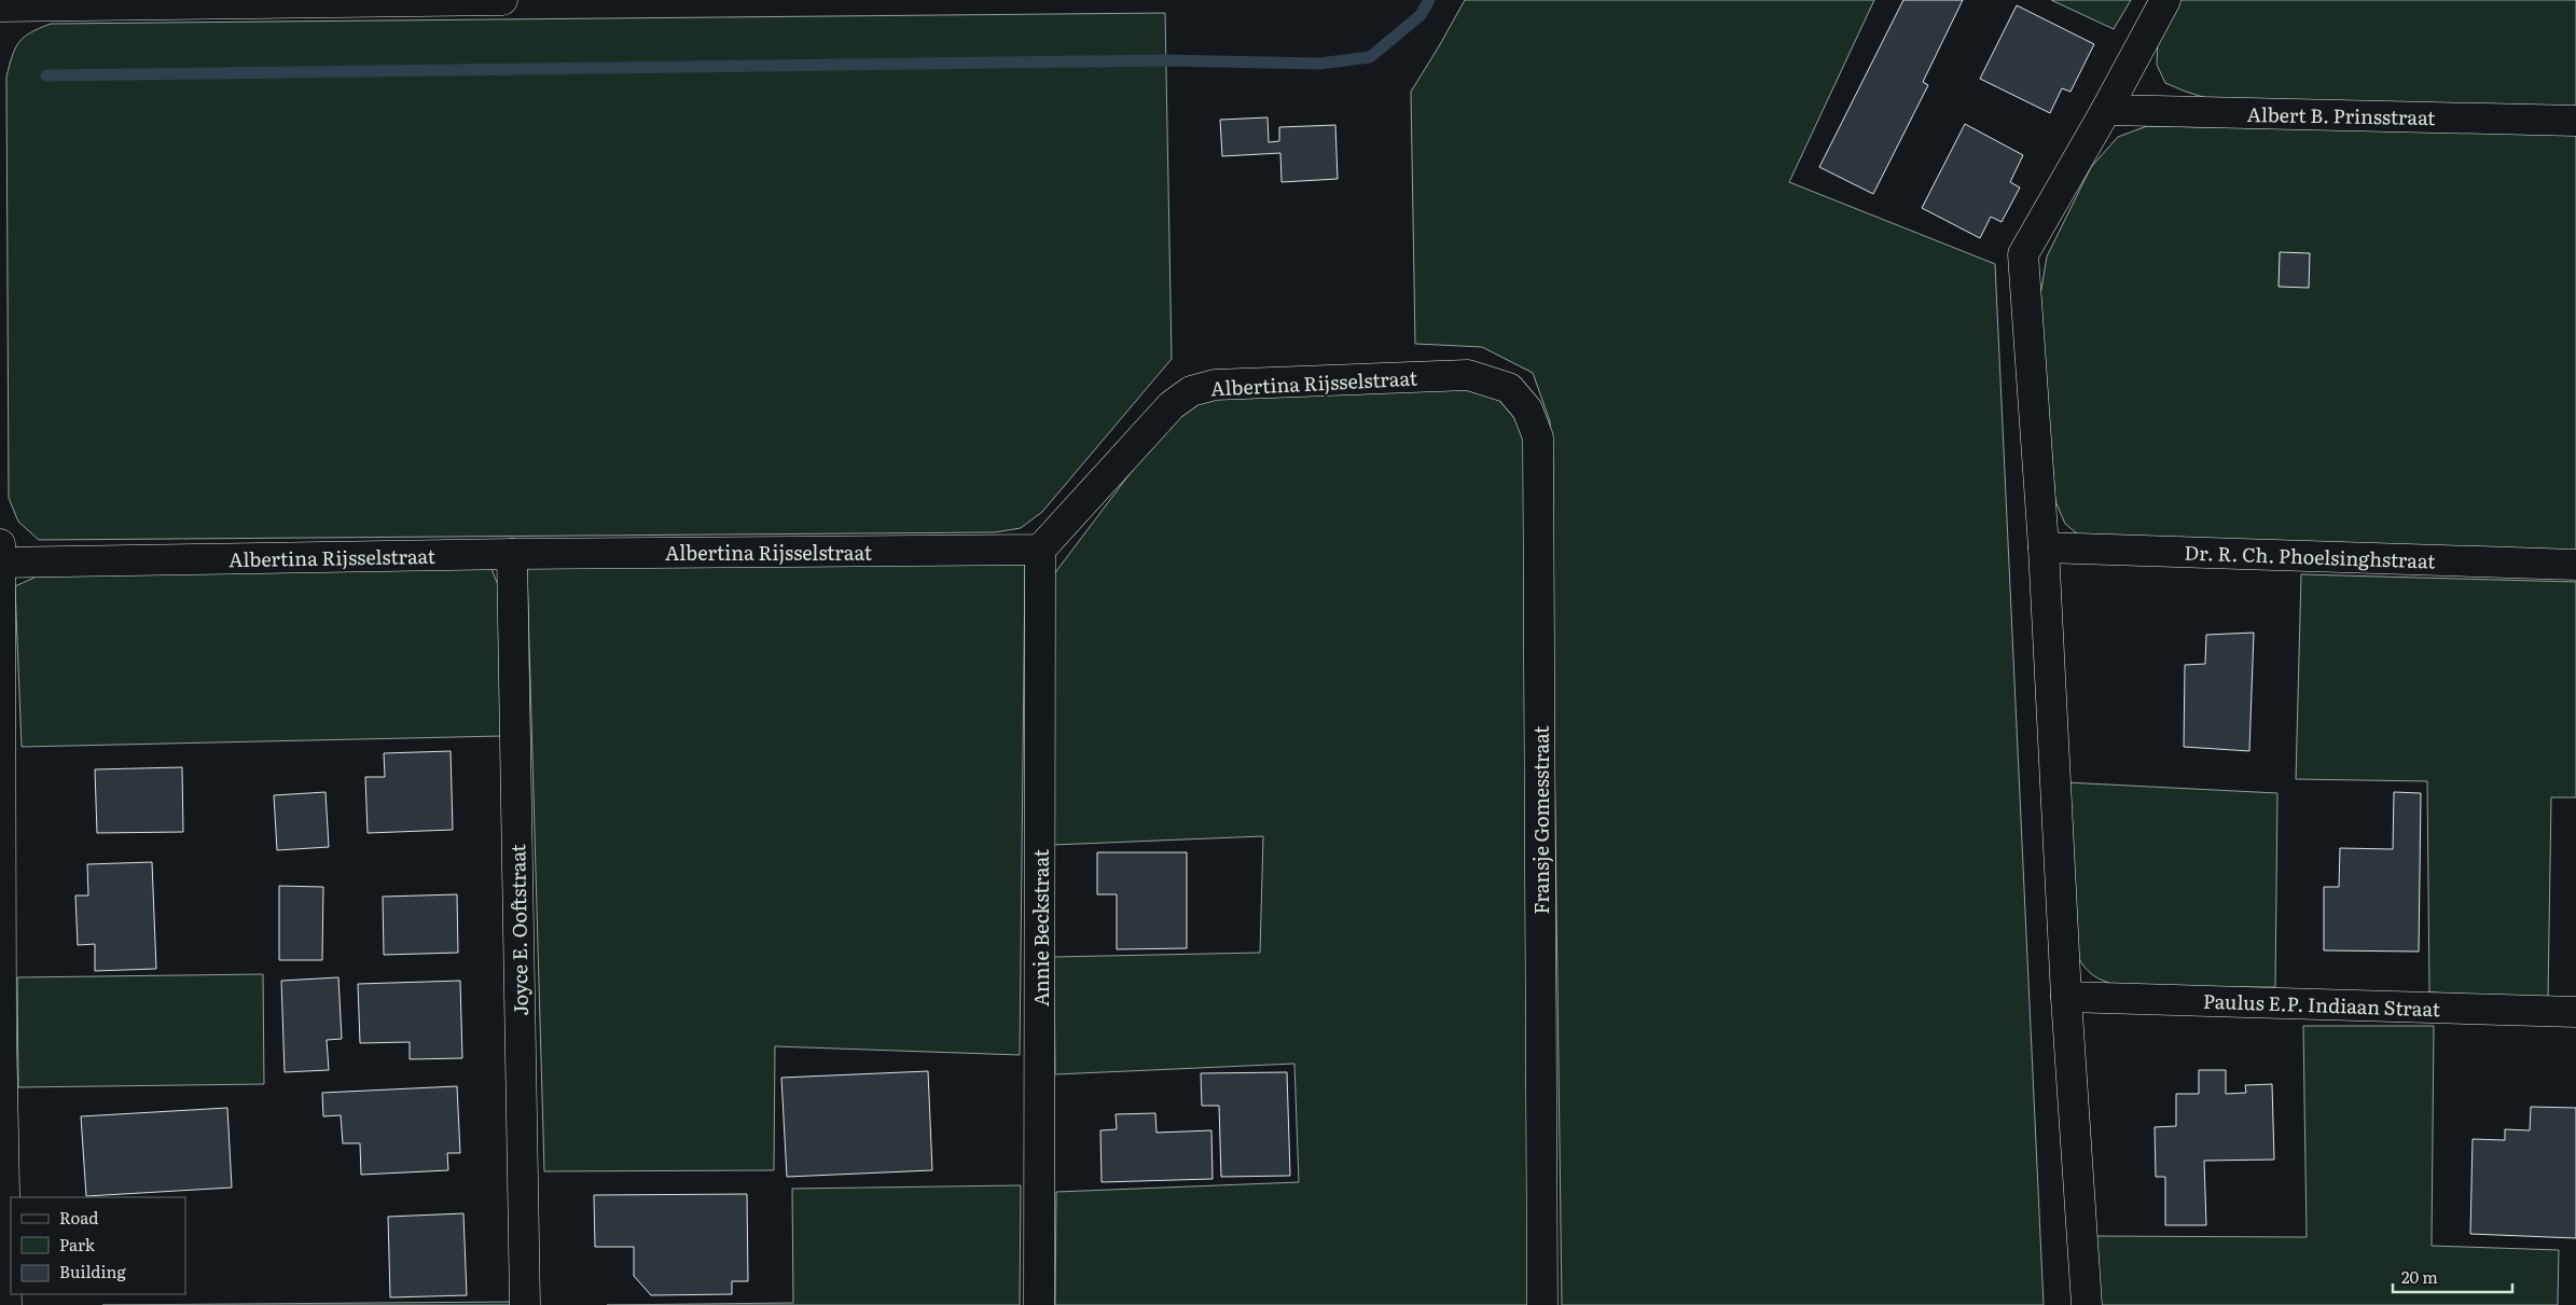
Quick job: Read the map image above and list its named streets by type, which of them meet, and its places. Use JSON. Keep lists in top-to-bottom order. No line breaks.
{"streets":{"street":["Albert B. Prinsstraat","Albertina Rijsselstraat","Dr. R. Ch. Phoelsinghstraat","Fransje Gomesstraat","Annie Beckstraat","Joyce E. Ooftstraat","Paulus E.P. Indiaan Straat"]},"crossings":[["Albertina Rijsselstraat","Fransje Gomesstraat"],["Albertina Rijsselstraat","Annie Beckstraat"],["Albertina Rijsselstraat","Joyce E. Ooftstraat"]],"legend":["Road","Park","Building"],"scale_bar":"20 m"}
